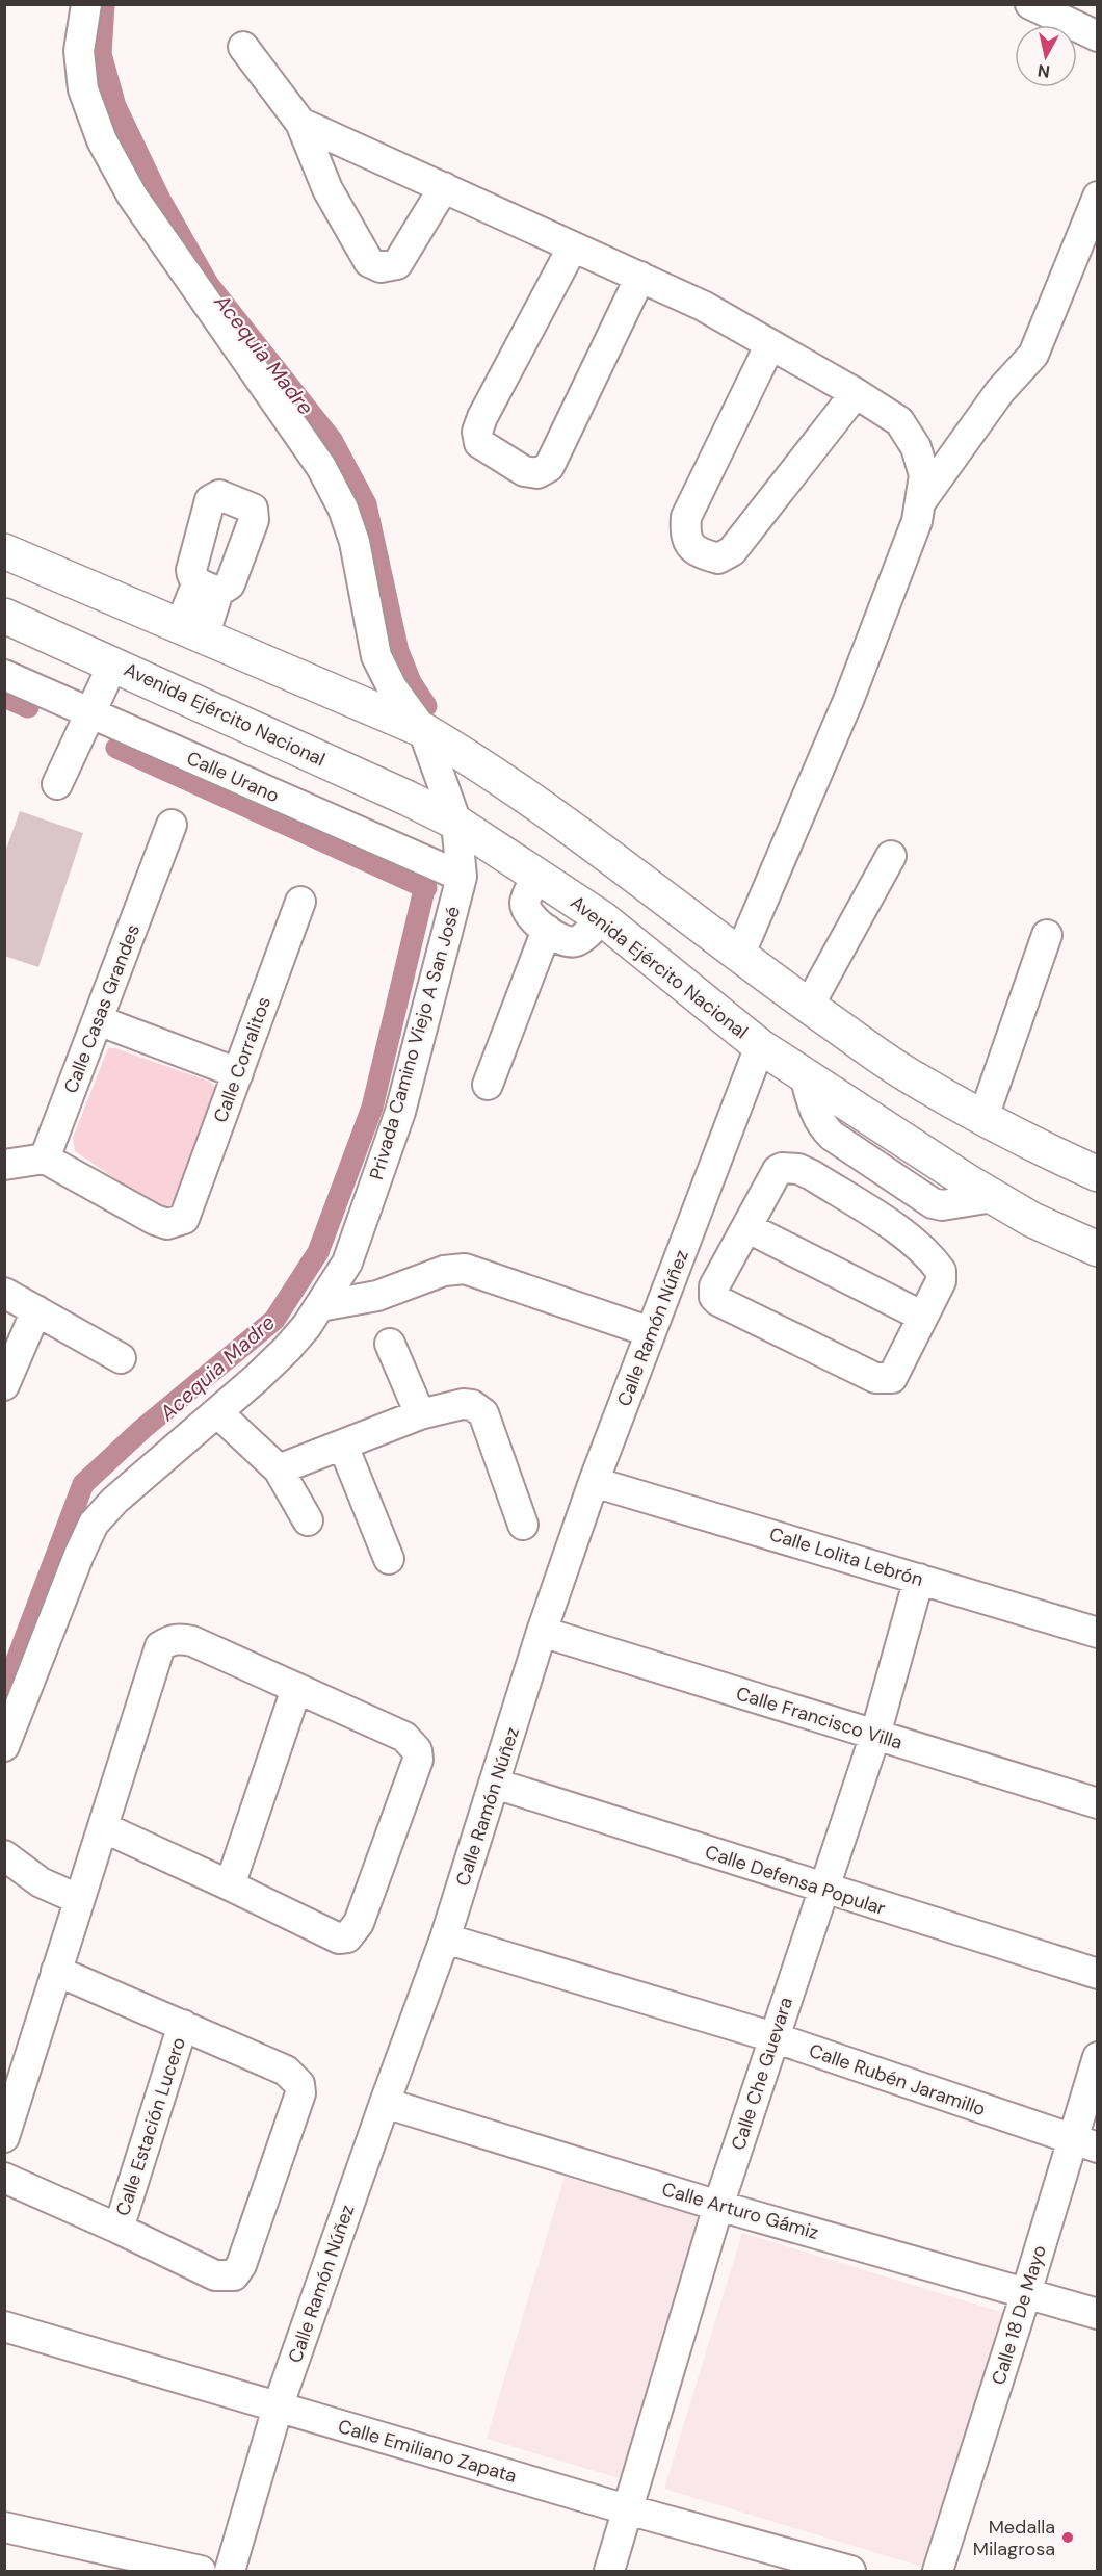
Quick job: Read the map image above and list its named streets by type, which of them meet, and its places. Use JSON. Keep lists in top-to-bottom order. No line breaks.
{"streets":{"main road":["Avenida Ejército Nacional"],"street":["Calle Urano","Calle Casas Grandes","Privada Camino Viejo A San José","Calle Corralitos","Calle Ramón Núñez","Calle Lolita Lebrón","Calle Francisco Villa","Calle Defensa Popular","Calle Che Guevara","Calle Rubén Jaramillo","Calle Estación Lucero","Calle Arturo Gámiz","Calle 18 De Mayo","Calle Emiliano Zapata"]},"crossings":[["Avenida Ejército Nacional","Privada Camino Viejo A San José"],["Avenida Ejército Nacional","Calle Ramón Núñez"],["Calle Urano","Privada Camino Viejo A San José"],["Calle Casas Grandes","Calle Corralitos"],["Calle Ramón Núñez","Calle Lolita Lebrón"],["Calle Ramón Núñez","Calle Francisco Villa"],["Calle Ramón Núñez","Calle Defensa Popular"],["Calle Ramón Núñez","Calle Rubén Jaramillo"],["Calle Ramón Núñez","Calle Arturo Gámiz"],["Calle Ramón Núñez","Calle Emiliano Zapata"],["Calle Lolita Lebrón","Calle Che Guevara"],["Calle Francisco Villa","Calle Che Guevara"],["Calle Defensa Popular","Calle Che Guevara"],["Calle Che Guevara","Calle Rubén Jaramillo"],["Calle Che Guevara","Calle Arturo Gámiz"],["Calle Che Guevara","Calle Emiliano Zapata"],["Calle Rubén Jaramillo","Calle 18 De Mayo"],["Calle Arturo Gámiz","Calle 18 De Mayo"]],"water":["Acequia Madre"],"places":["Medalla Milagrosa"],"north":"bottom"}
